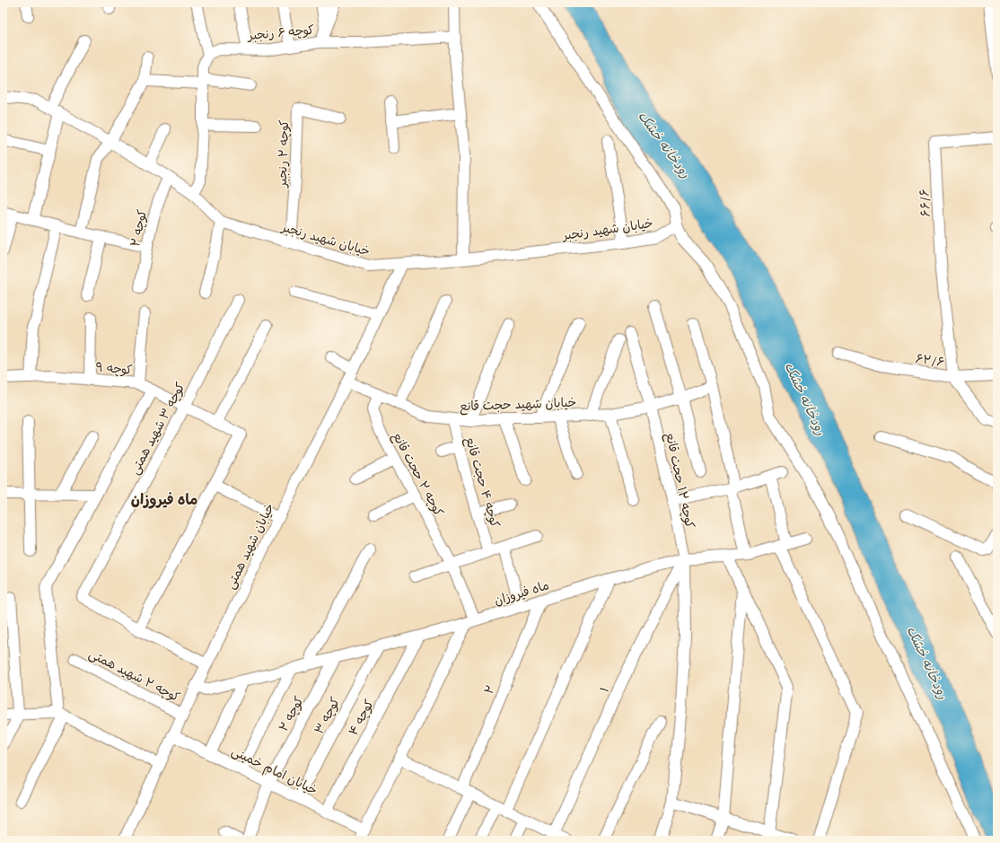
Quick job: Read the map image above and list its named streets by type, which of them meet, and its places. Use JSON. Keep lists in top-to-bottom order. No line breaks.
{"streets":{"street":["کوچه ۶ رنجبر","کوچه ۲ رنجبر","۶۶/۶","کوچه ۲","خیابان شهید رنجبر","۶۲/۶","کوچه ۹","خیابان شهید حجت قانع","کوچه ۳ شهید همتی","کوچه ۲ حجت قانع","کوچه ۱۲ حجت قانع","کوچه ۴ حجت قانع","خیابان شهید همتی","ماه فیروزان","کوچه ۲ شهید همتی","۲","۱","کوچه ۳","کوچه ۴","خیابان امام خمینی"]},"crossings":[["کوچه ۲ رنجبر","خیابان شهید رنجبر"],["۶۶/۶","۶۲/۶"],["کوچه ۲","ماه فیروزان"],["کوچه ۲","خیابان امام خمینی"],["خیابان شهید رنجبر","خیابان شهید همتی"],["کوچه ۹","کوچه ۳ شهید همتی"],["خیابان شهید حجت قانع","کوچه ۲ حجت قانع"],["خیابان شهید حجت قانع","کوچه ۱۲ حجت قانع"],["خیابان شهید حجت قانع","کوچه ۴ حجت قانع"],["خیابان شهید حجت قانع","خیابان شهید همتی"],["کوچه ۳ شهید همتی","خیابان شهید همتی"],["کوچه ۲ حجت قانع","ماه فیروزان"],["کوچه ۱۲ حجت قانع","ماه فیروزان"],["کوچه ۱۲ حجت قانع","۱"],["خیابان شهید همتی","ماه فیروزان"],["خیابان شهید همتی","کوچه ۲ شهید همتی"],["خیابان شهید همتی","خیابان امام خمینی"],["ماه فیروزان","۲"],["ماه فیروزان","۱"],["ماه فیروزان","کوچه ۳"],["ماه فیروزان","کوچه ۴"],["کوچه ۳","خیابان امام خمینی"],["کوچه ۴","خیابان امام خمینی"]],"districts":["ماه فیروزان"],"water":["رودخانه خشک"]}
